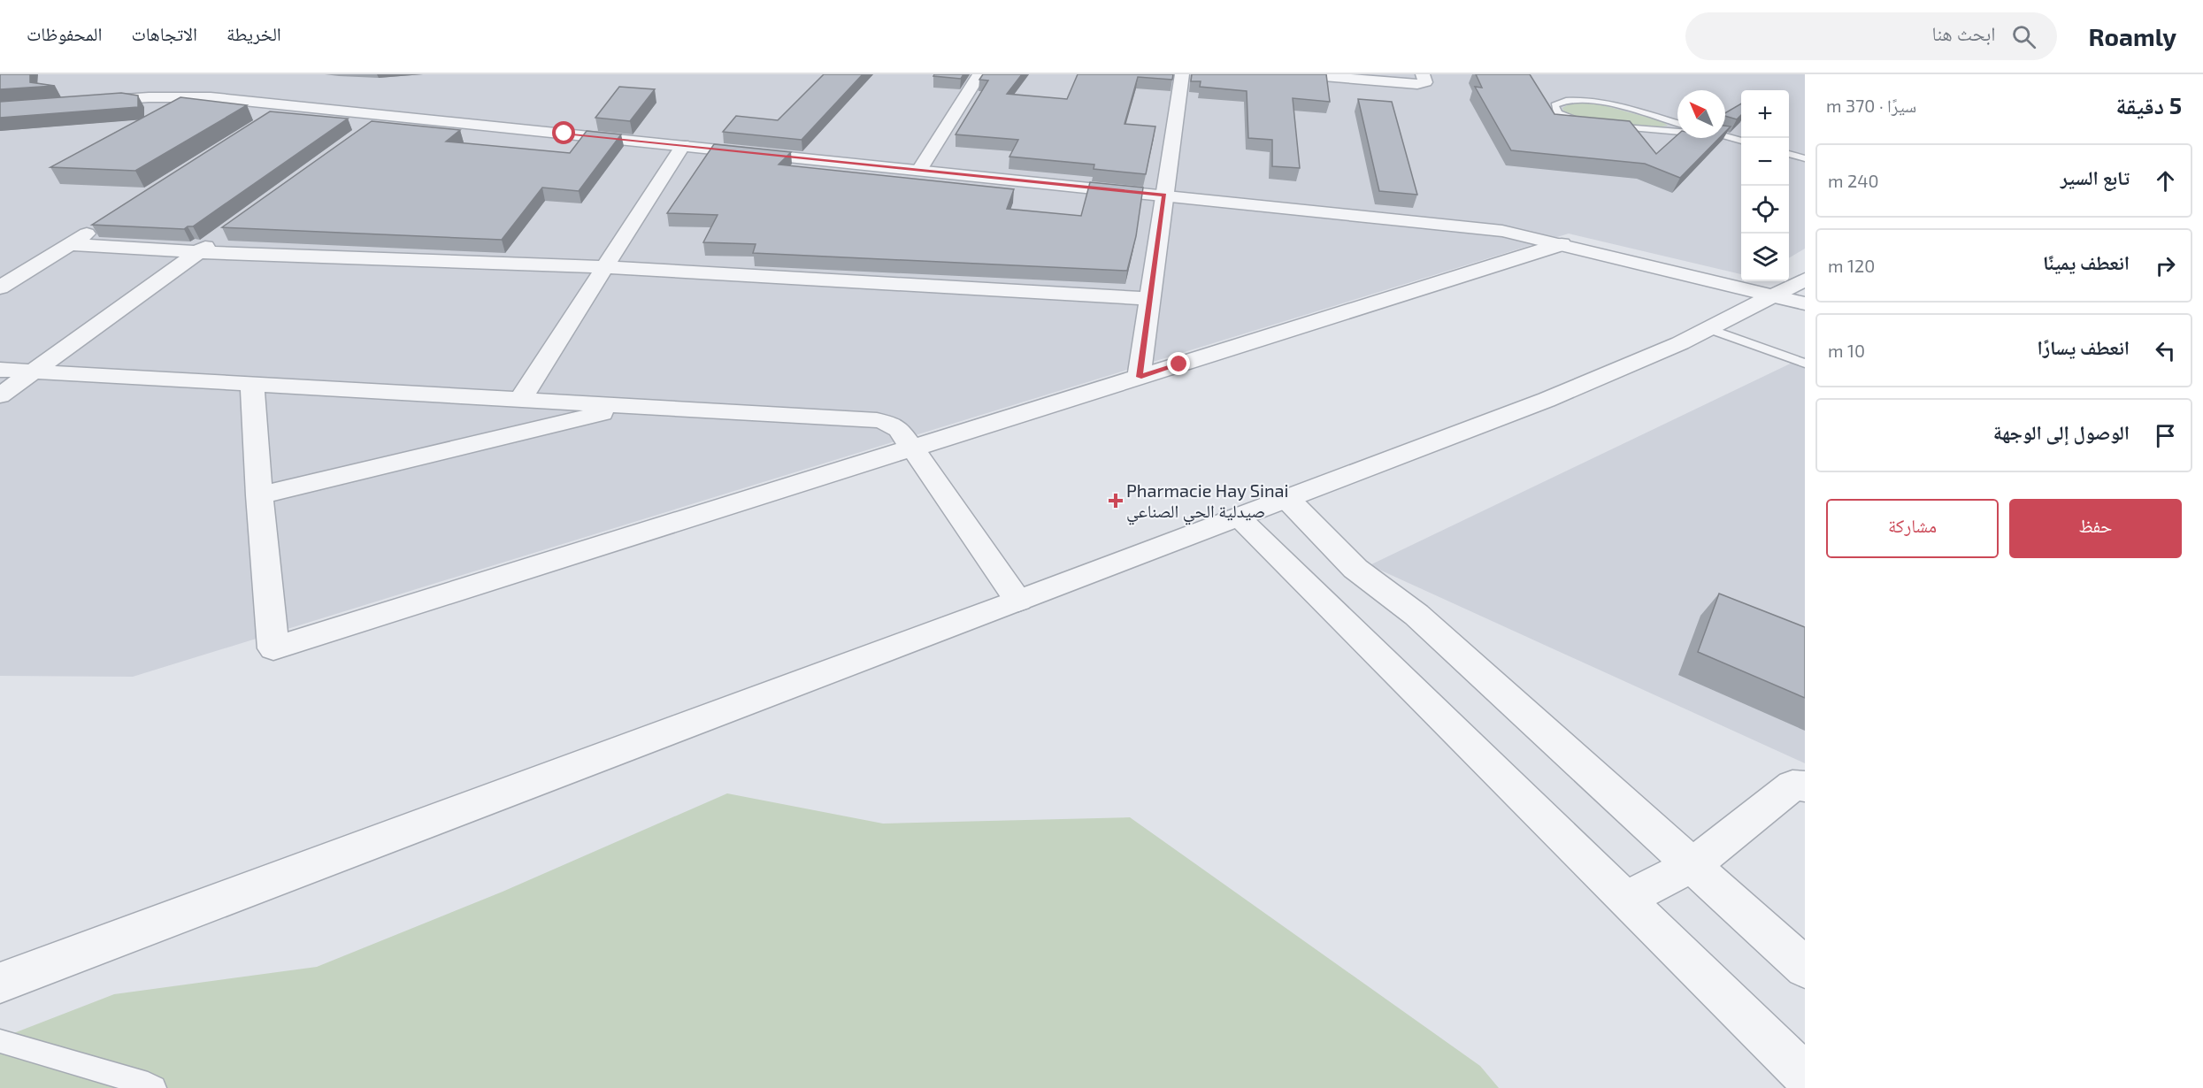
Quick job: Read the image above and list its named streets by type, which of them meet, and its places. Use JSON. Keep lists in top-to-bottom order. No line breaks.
{"places":{"health":["Pharmacie Hay Sinai صيدلية الحي الصناعي"]},"north":"top left","page":{"header":"Roamly","search":"ابحث هنا","nav":["الخريطة","الاتجاهات","المحفوظات"],"heading":["5 دقيقة","سيرًا · 370 m"],"map_buttons":["+","−"],"list":[["تابع السير","240 m"],["انعطف يمينًا","120 m"],["انعطف يسارًا","10 m"],"الوصول إلى الوجهة"],"buttons":["حفظ","مشاركة"]}}
